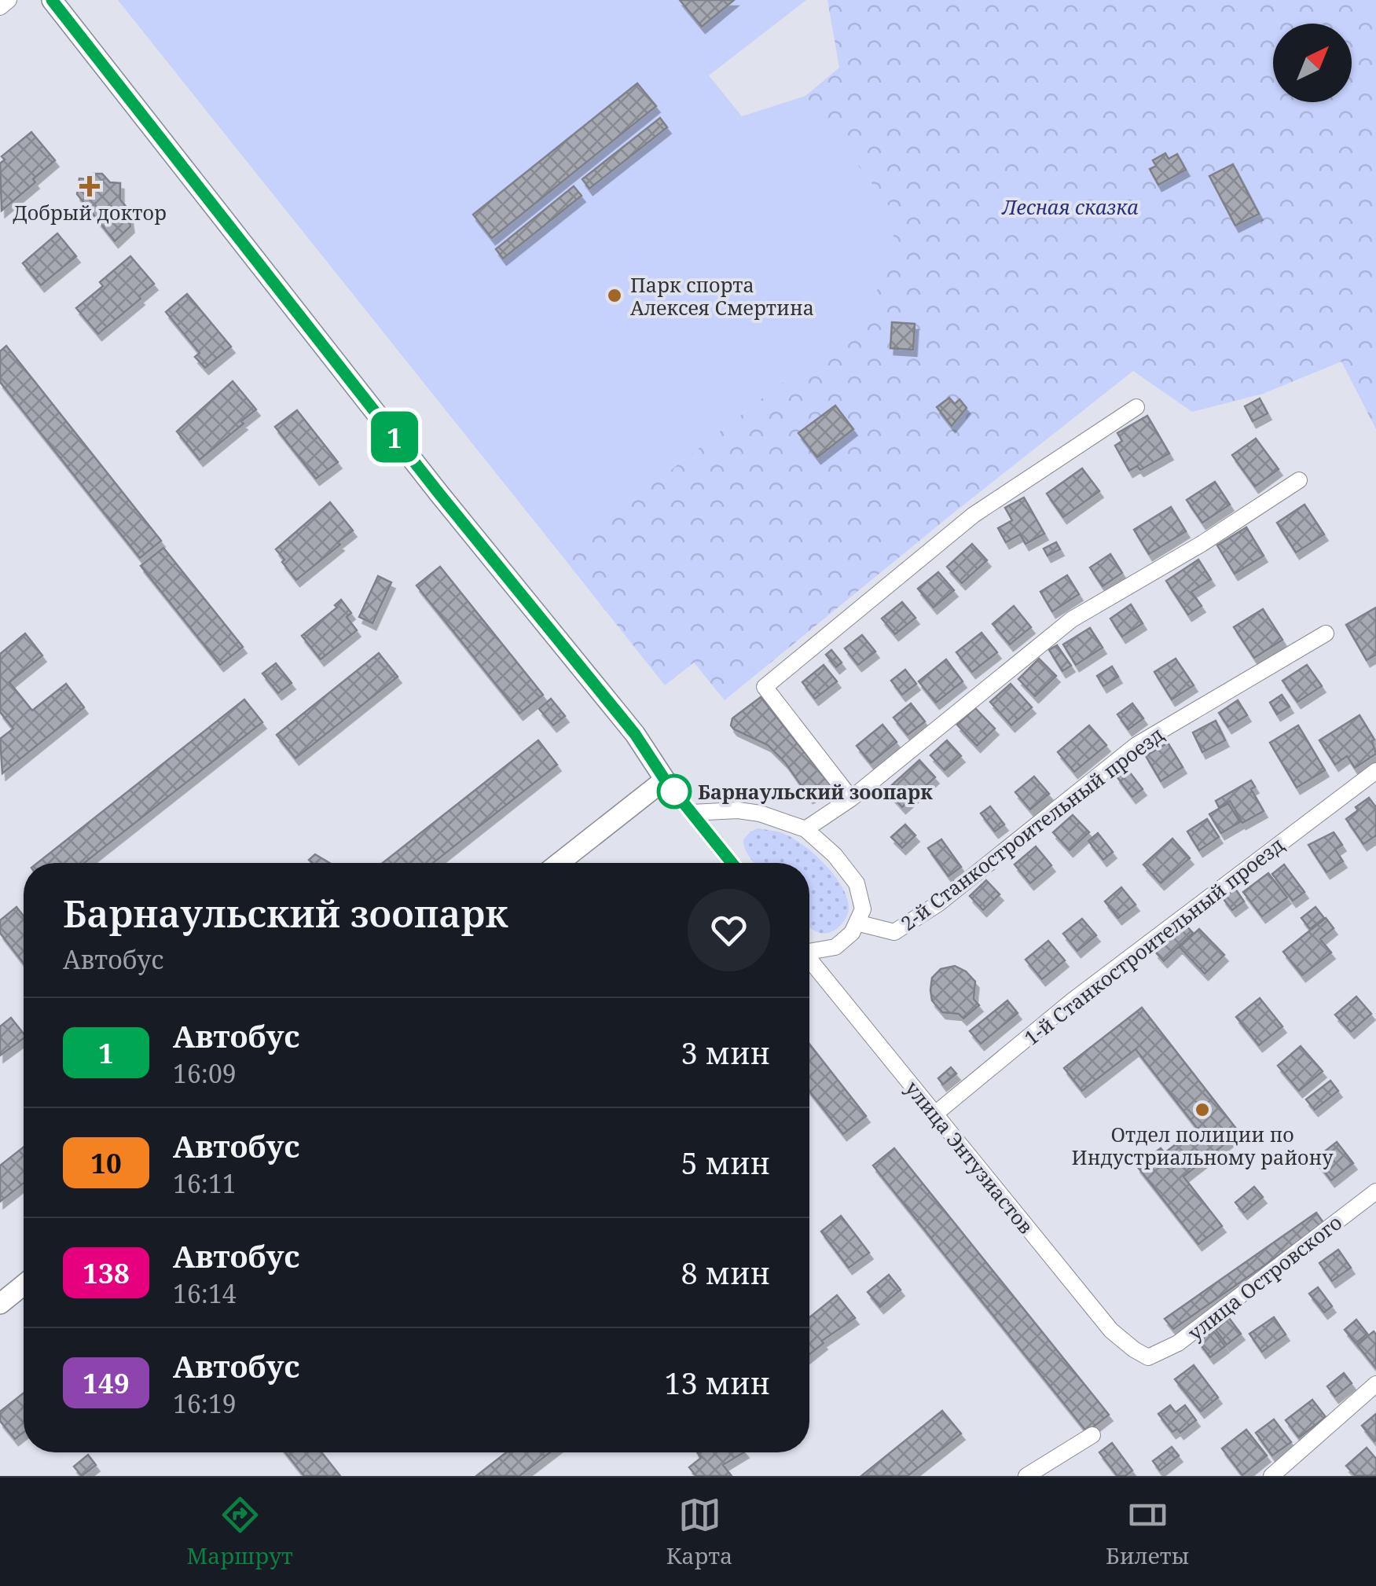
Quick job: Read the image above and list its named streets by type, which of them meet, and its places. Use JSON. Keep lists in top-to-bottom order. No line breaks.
{"streets":{"street":["2-й Станкостроительный проезд","1-й Станкостроительный проезд","улица Энтузиастов","улица Островского"]},"crossings":[["1-й Станкостроительный проезд","улица Энтузиастов"],["улица Энтузиастов","улица Островского"]],"parks":["Лесная сказка"],"places":{"health":["Добрый доктор"],"other":["Парк спорта Алексея Смертина","Барнаульский зоопарк","Отдел полиции по Индустриальному району"]},"lines":["bus line 1"],"north":"top right","page":{"on_map":"1","heading":["Барнаульский зоопарк","Автобус"],"list":[{"mark":"1","name":"Автобус","note":"16:09","value":"3 мин"},{"mark":"10","name":"Автобус","note":"16:11","value":"5 мин"},{"mark":"138","name":"Автобус","note":"16:14","value":"8 мин"},{"mark":"149","name":"Автобус","note":"16:19","value":"13 мин"}],"tabs":["Маршрут","Карта","Билеты"]}}
